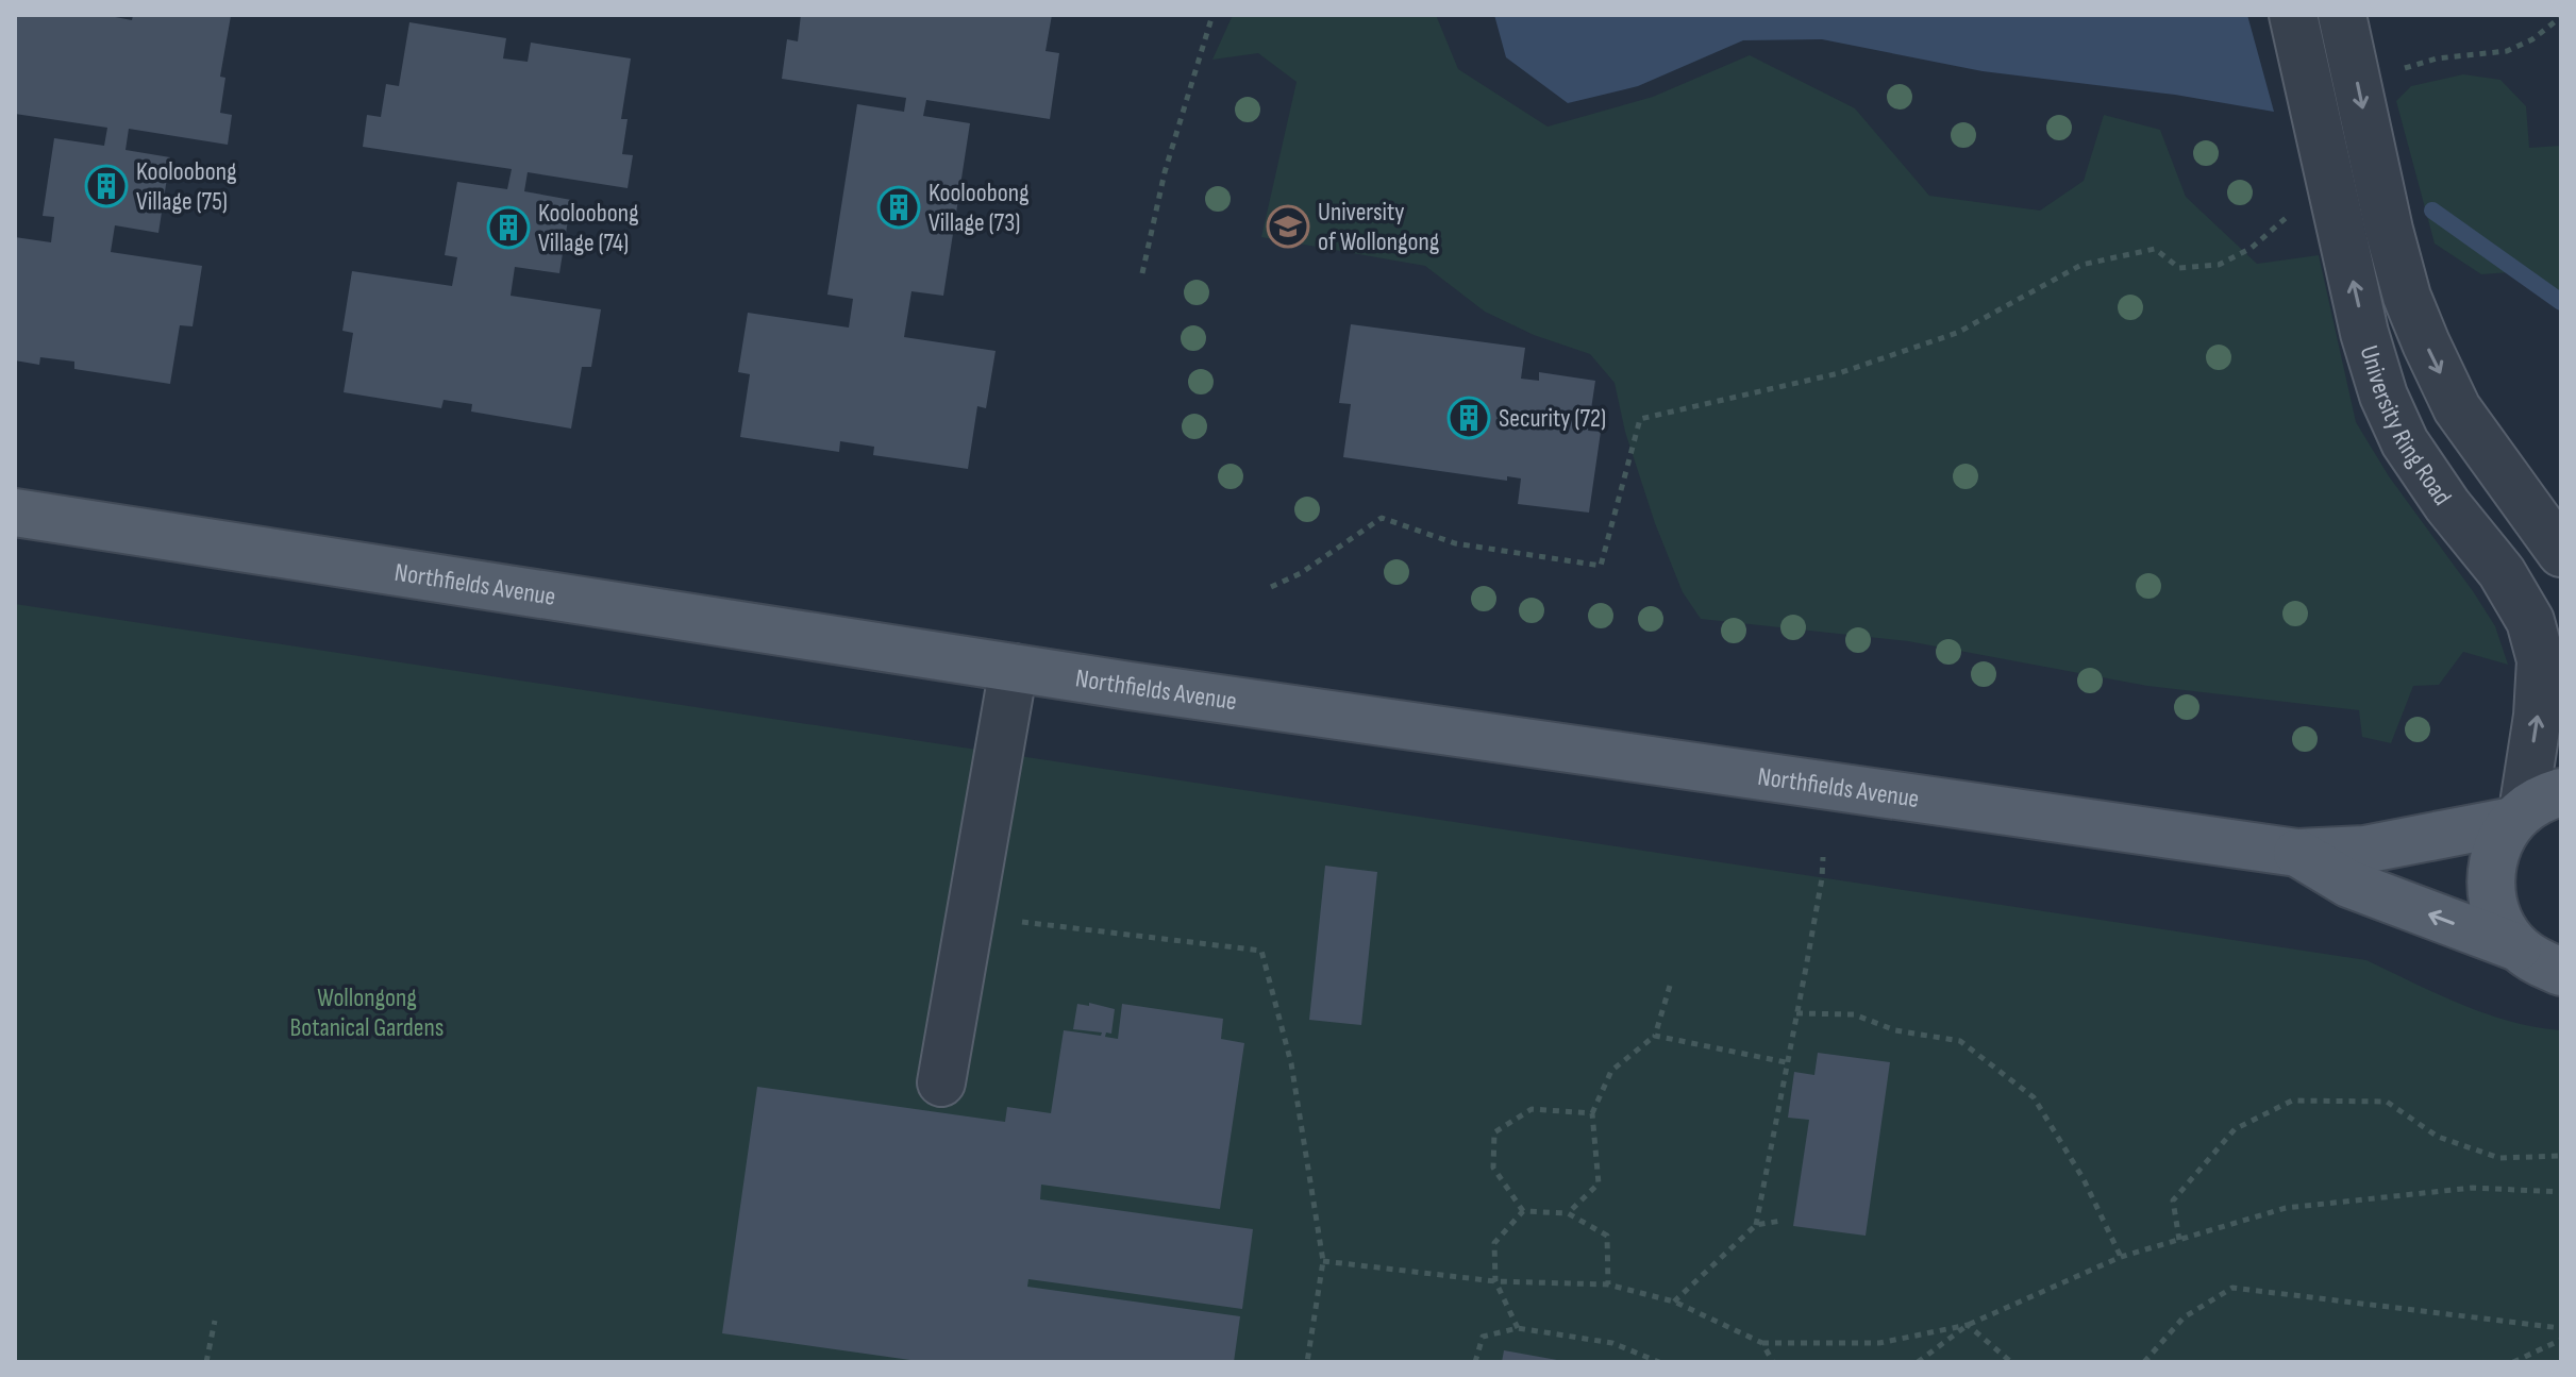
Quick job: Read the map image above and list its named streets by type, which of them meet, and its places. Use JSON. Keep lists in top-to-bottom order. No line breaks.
{"streets":{"main road":["Northfields Avenue"],"street":["University Ring Road"]},"crossings":[["University Ring Road","Northfields Avenue"]],"parks":["Wollongong Botanical Gardens"],"places":{"building":["Kooloobong Village (75)","Kooloobong Village (73)","Kooloobong Village (74)","Security (72)"],"school or university":["University of Wollongong"]}}
